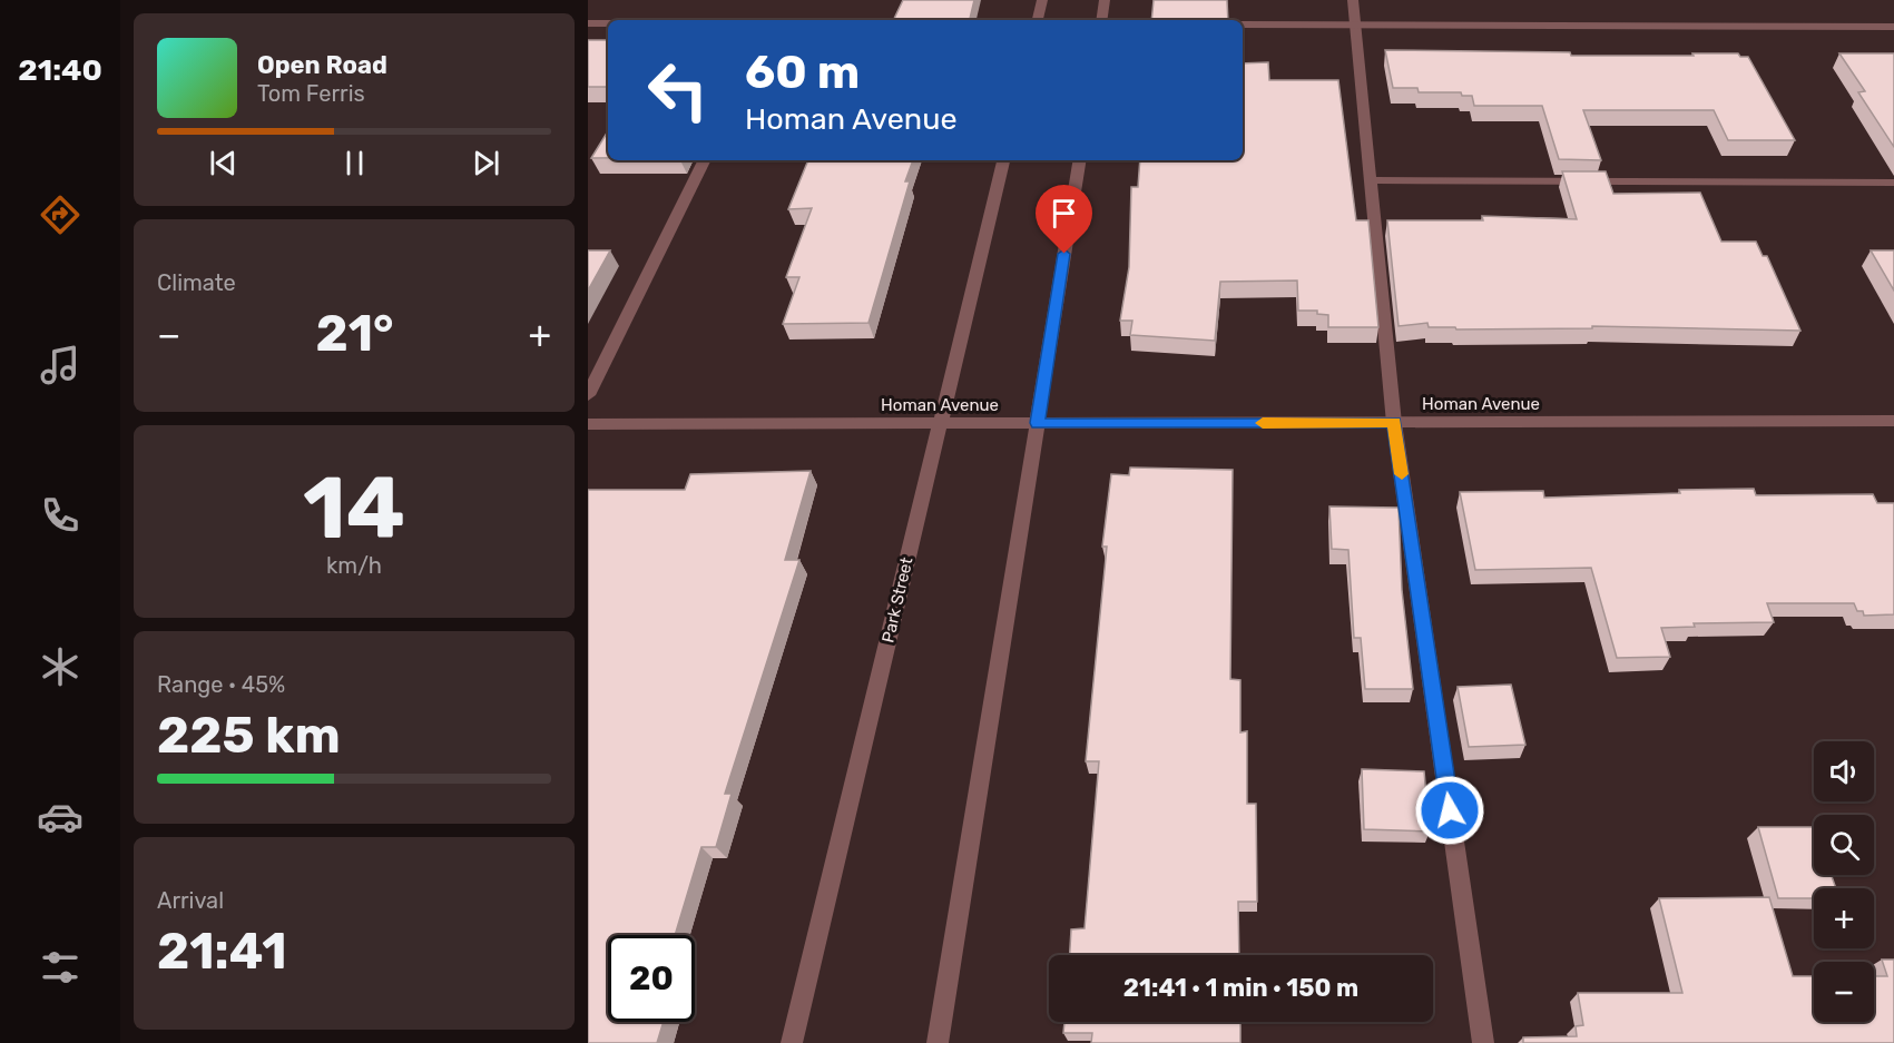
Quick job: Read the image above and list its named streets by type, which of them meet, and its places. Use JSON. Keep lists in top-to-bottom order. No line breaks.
{"streets":{"street":["Homan Avenue","Park Street"]},"crossings":[["Homan Avenue","Park Street"]],"page":{"tabs":"21:40","turn":["60 m","Homan Avenue"],"song":["Open Road","Tom Ferris"],"tile":["Climate",["14","km/h"],["Range · 45%","225 km"],["Arrival","21:41"]],"heat":["−","21°","+"],"map_buttons":["+","−"],"limit":"20","trip":"21:41 · 1 min · 150 m"}}
